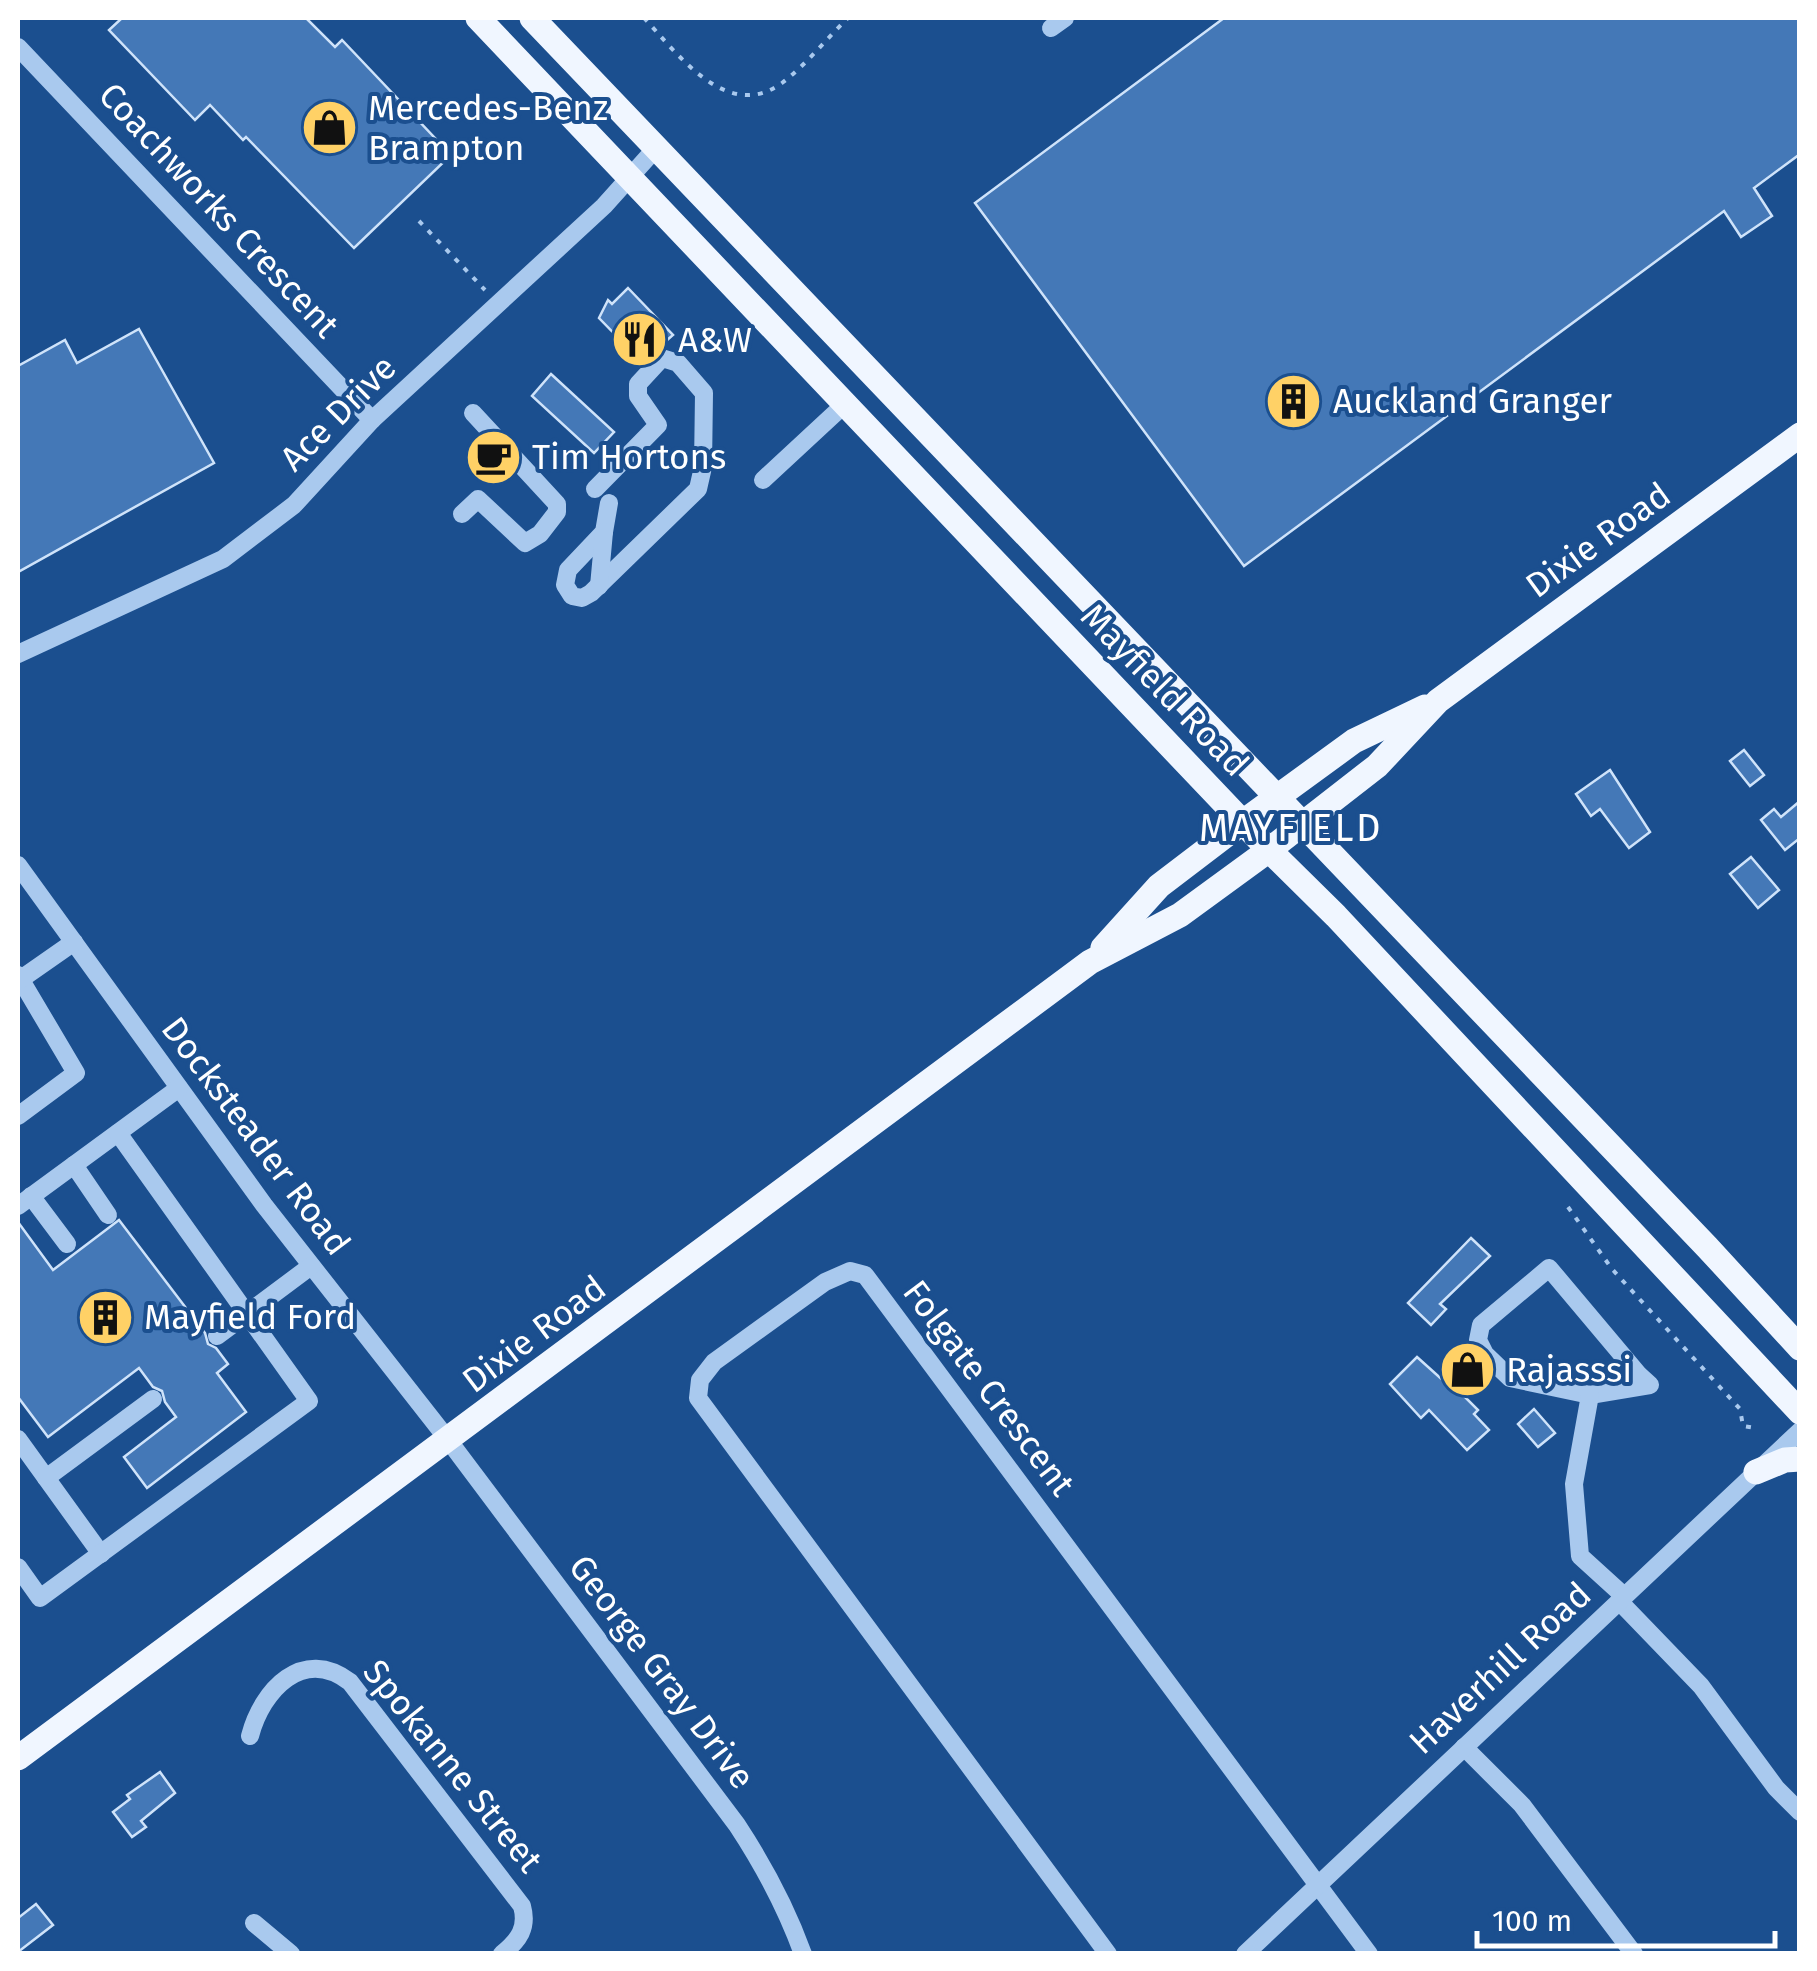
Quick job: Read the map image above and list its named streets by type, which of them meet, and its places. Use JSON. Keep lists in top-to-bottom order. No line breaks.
{"streets":{"main road":["Dixie Road","Mayfield Road"],"street":["Coachworks Crescent","Ace Drive","Docksteader Road","Folgate Crescent","Haverhill Road","George Gray Drive","Spokanne Street"]},"crossings":[["Coachworks Crescent","Ace Drive"],["Ace Drive","Mayfield Road"],["Dixie Road","Mayfield Road"],["Dixie Road","Docksteader Road"],["Dixie Road","George Gray Drive"],["Docksteader Road","George Gray Drive"],["Folgate Crescent","Haverhill Road"]],"districts":["MAYFIELD"],"places":{"shop":["Mercedes-Benz Brampton","Rajasssi"],"restaurant":["A&W"],"building":["Auckland Granger","Mayfield Ford"],"cafe":["Tim Hortons"]},"scale_bar":"100 m"}
